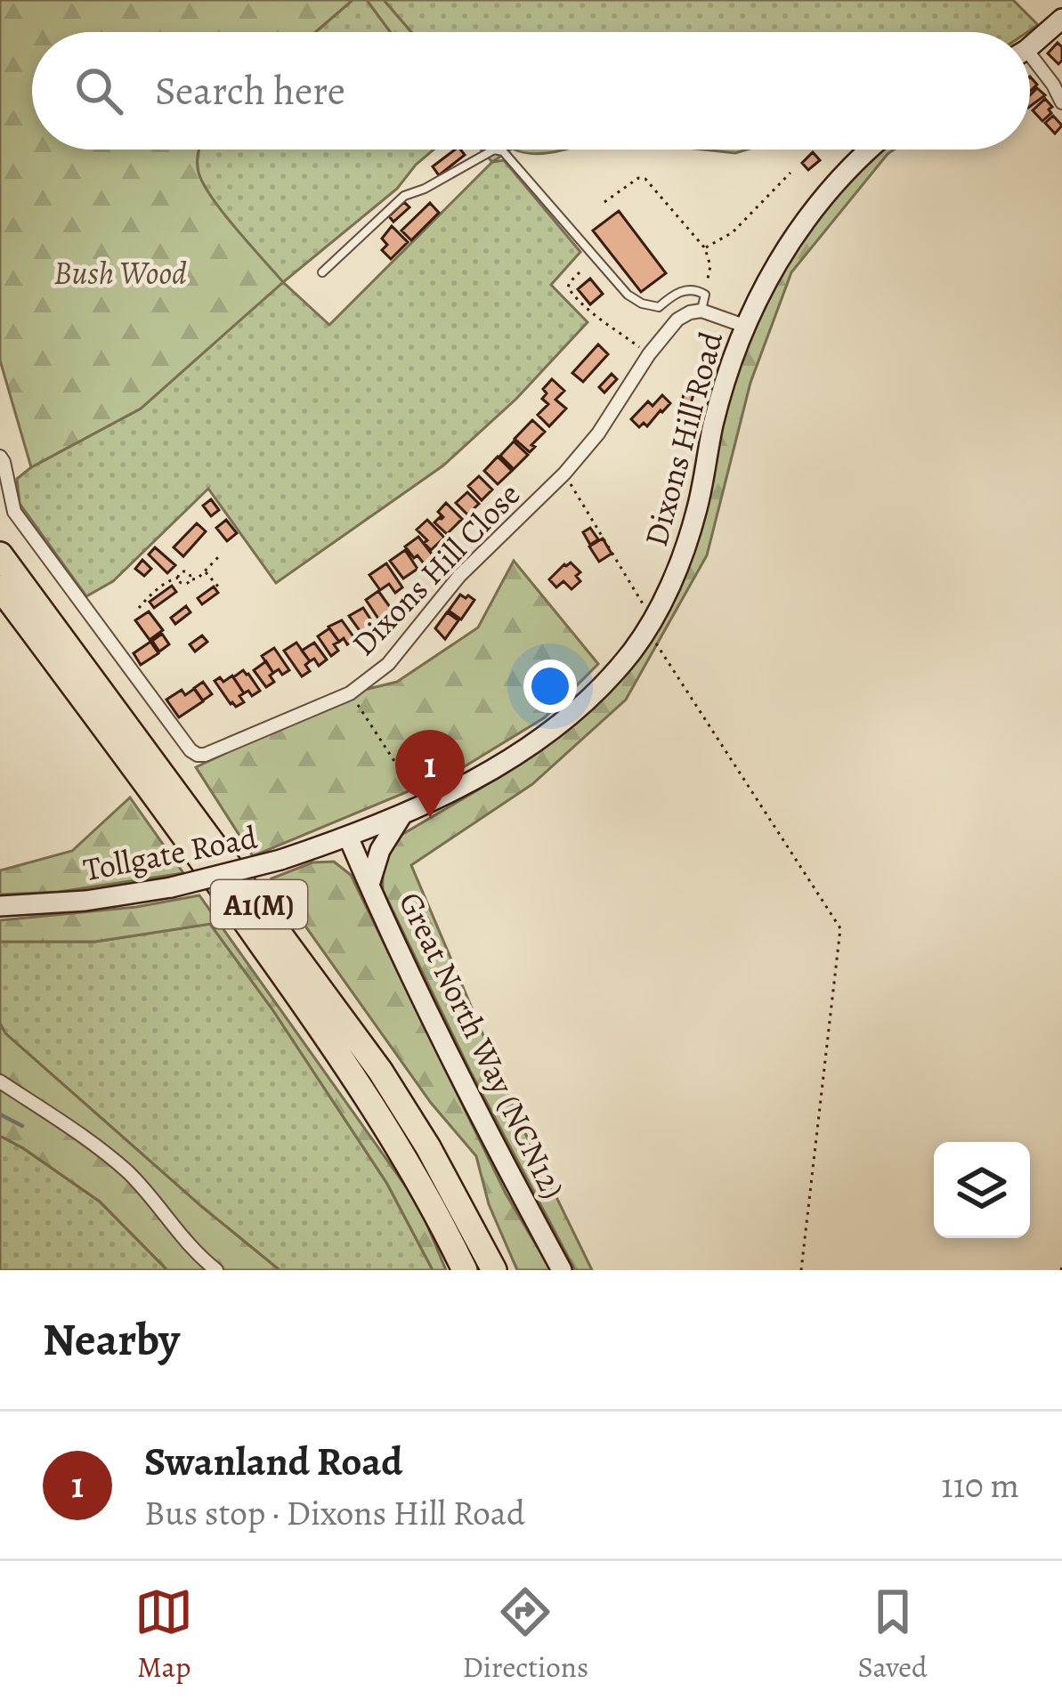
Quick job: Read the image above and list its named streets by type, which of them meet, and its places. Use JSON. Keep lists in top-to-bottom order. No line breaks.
{"streets":{"highway":["A1(M)"],"street":["Dixons Hill Road","Dixons Hill Close","Tollgate Road"]},"crossings":[["Dixons Hill Road","Tollgate Road"]],"parks":["Bush Wood"],"page":{"search":"Search here","pins":"1","heading":"Nearby","list":[{"mark":"1","name":"Swanland Road","note":"Bus stop · Dixons Hill Road","value":"110 m"}],"nav":["Map","Directions","Saved"]}}
